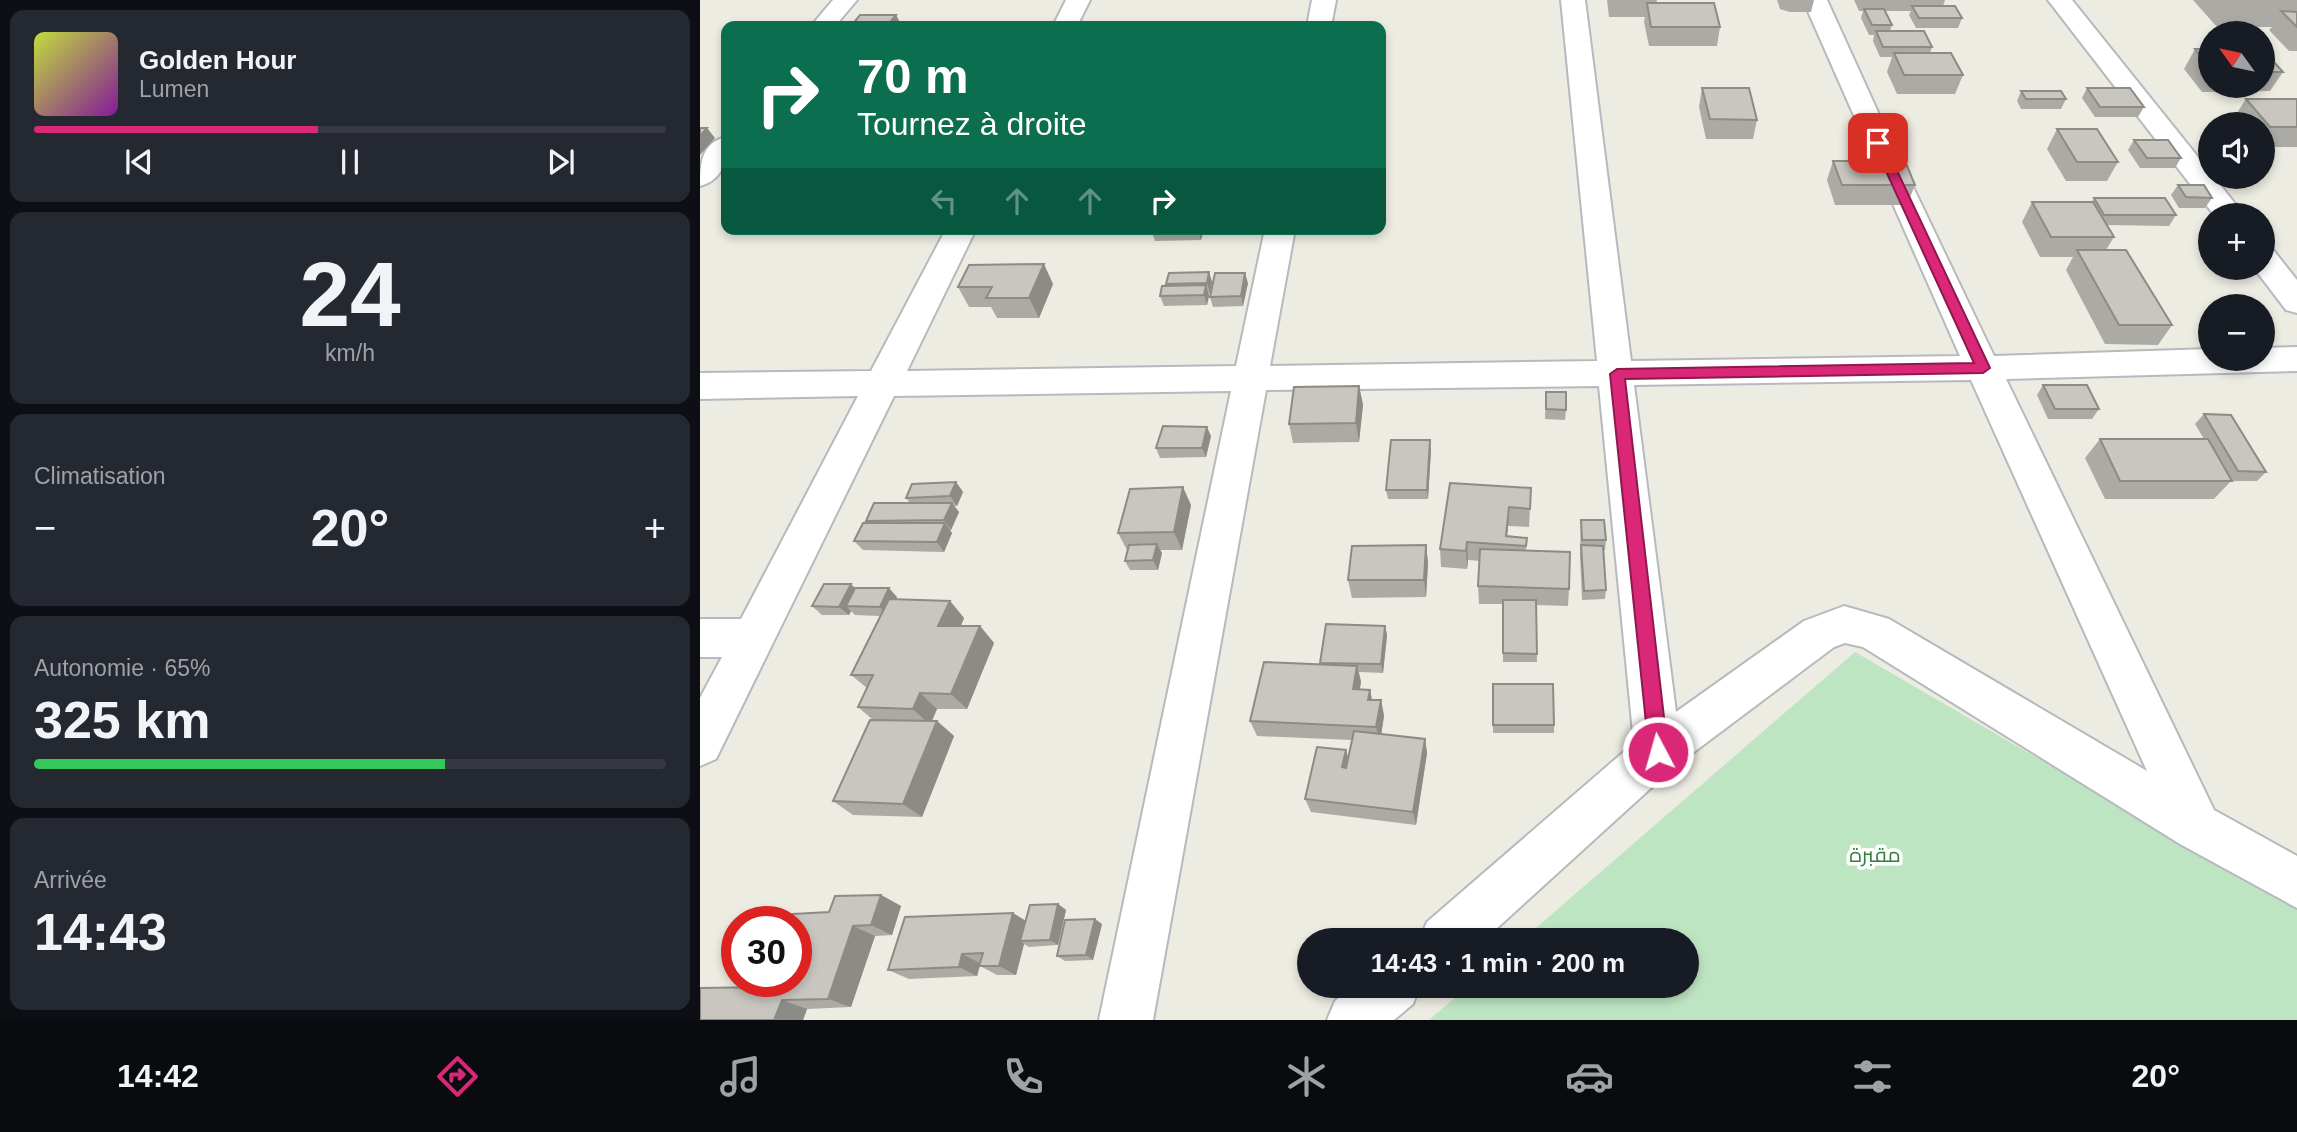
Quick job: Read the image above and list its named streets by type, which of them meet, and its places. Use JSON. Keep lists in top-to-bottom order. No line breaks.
{"parks":["مقبرة"],"north":"top left","page":{"map_buttons":["+","−"],"turn":["70 m","Tournez à droite"],"song":["Golden Hour","Lumen"],"tile":[["24","km/h"],"Climatisation",["Autonomie · 65%","325 km"],["Arrivée","14:43"]],"heat":["−","20°","+"],"limit":"30","trip":"14:43 · 1 min · 200 m","tabs":["14:42","20°"]}}
